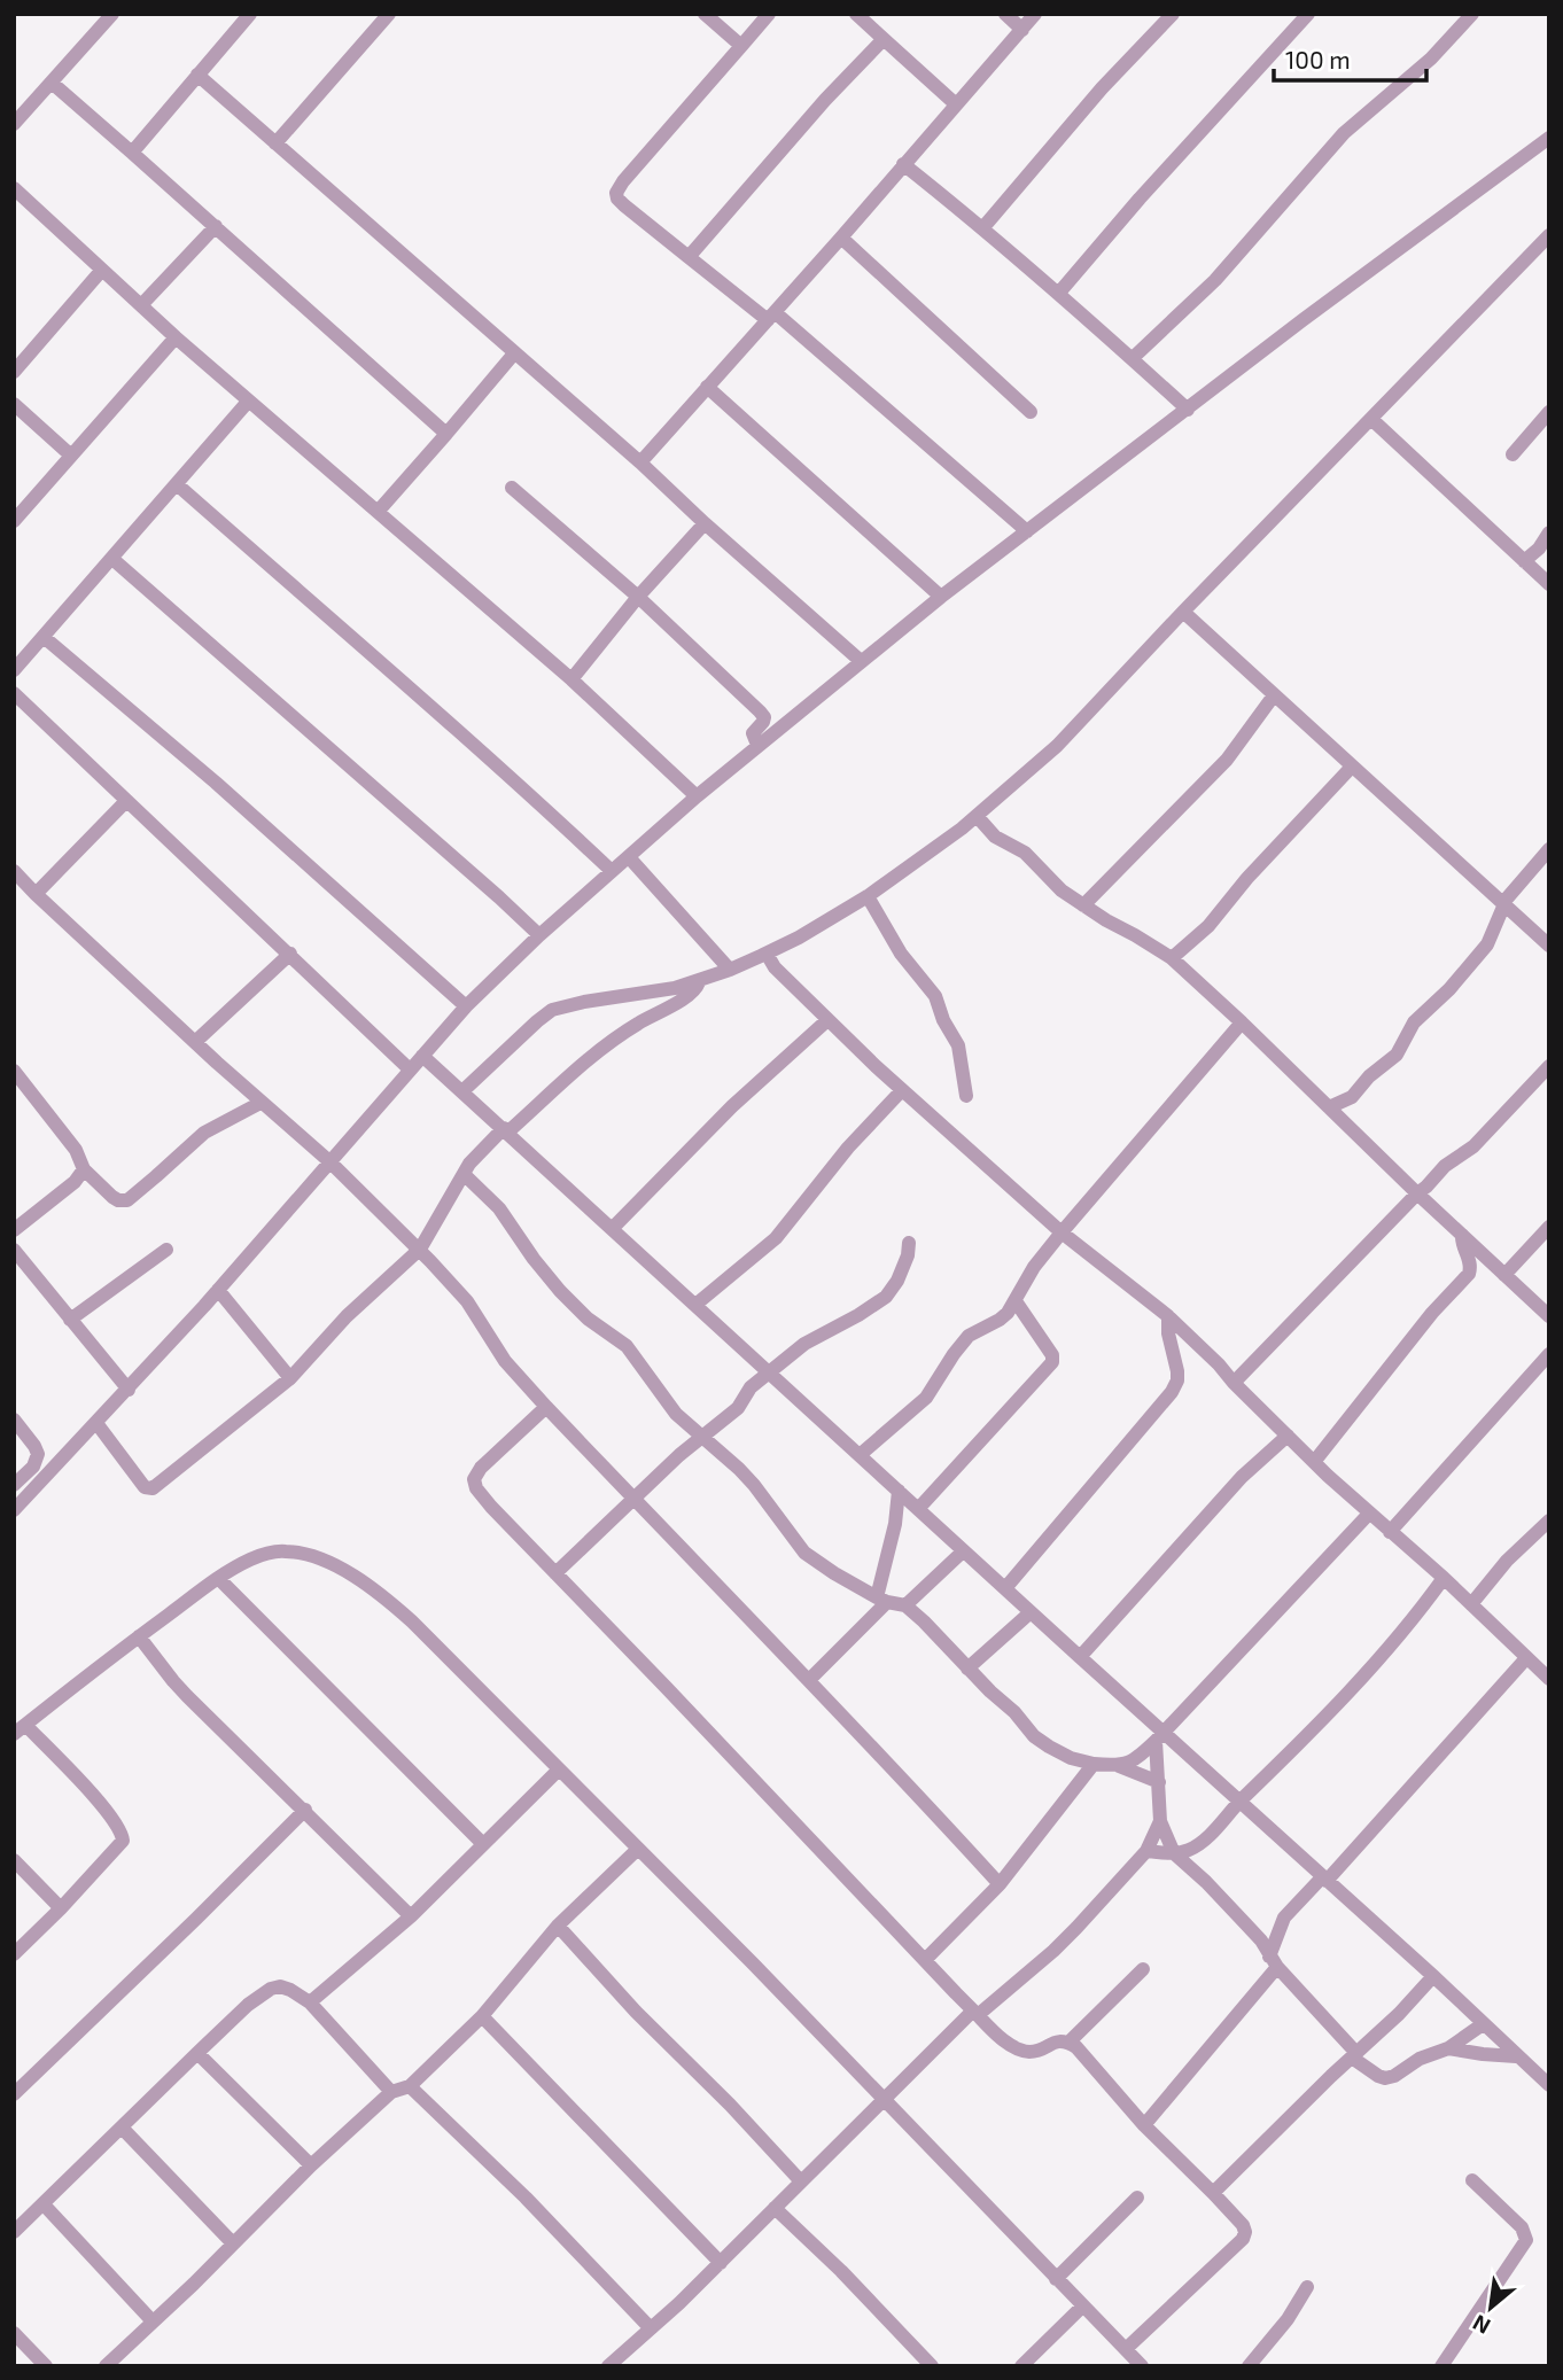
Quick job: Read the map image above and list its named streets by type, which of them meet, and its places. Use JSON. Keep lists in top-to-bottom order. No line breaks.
{"scale_bar":"100 m","north":"bottom left"}
